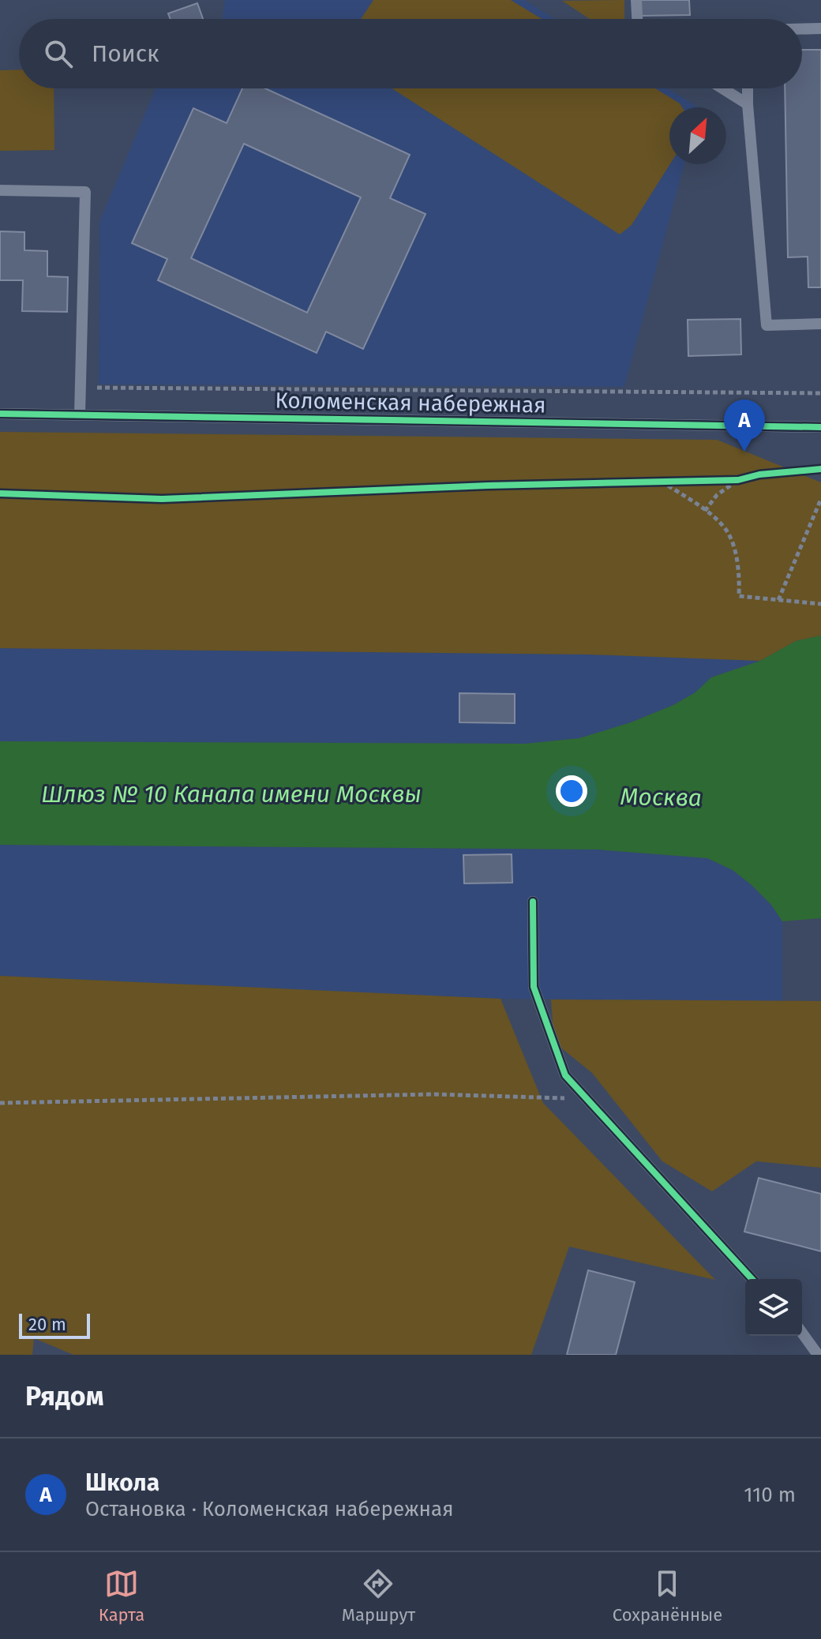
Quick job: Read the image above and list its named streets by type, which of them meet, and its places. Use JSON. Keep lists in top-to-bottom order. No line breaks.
{"streets":{"street":["Коломенская набережная"]},"water":["Шлюз № 10 Канала имени Москвы","Москва"],"scale_bar":"20 m","north":"top right","page":{"search":"Поиск","pins":"A","scale":"20 m","heading":"Рядом","list":[{"mark":"A","name":"Школа","note":"Остановка · Коломенская набережная","value":"110 m"}],"nav":["Карта","Маршрут","Сохранённые"]}}
